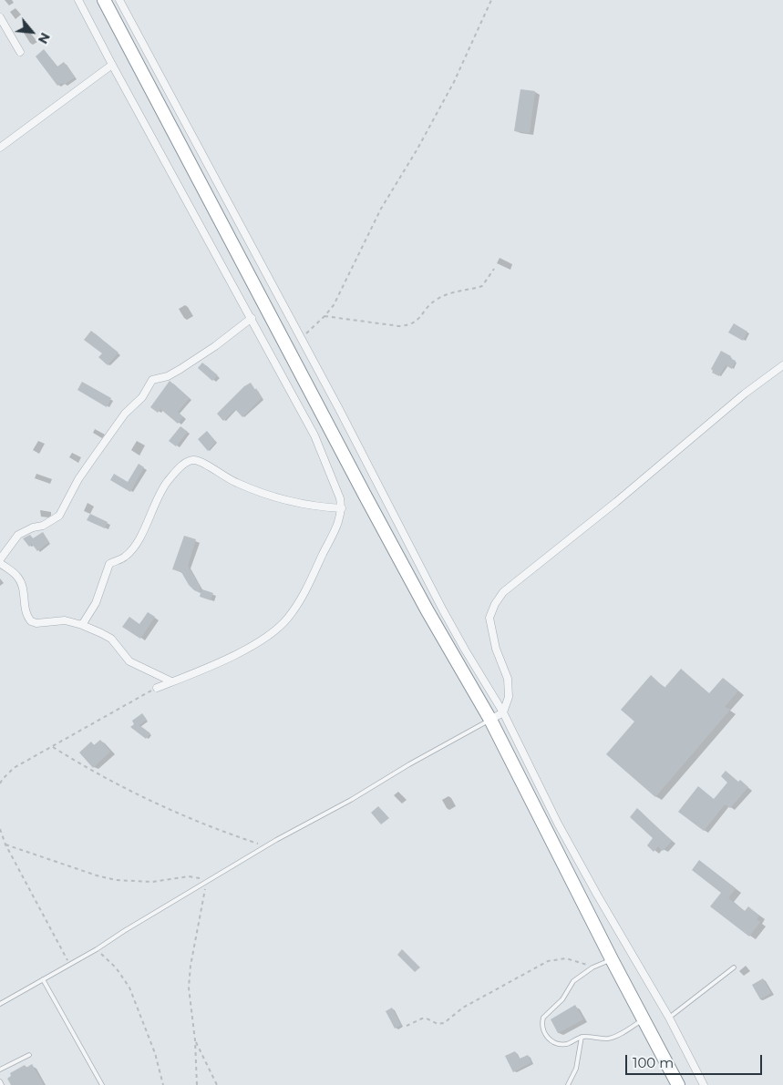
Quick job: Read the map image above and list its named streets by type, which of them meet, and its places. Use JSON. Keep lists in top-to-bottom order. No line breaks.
{"scale_bar":"100 m","north":"bottom right"}
